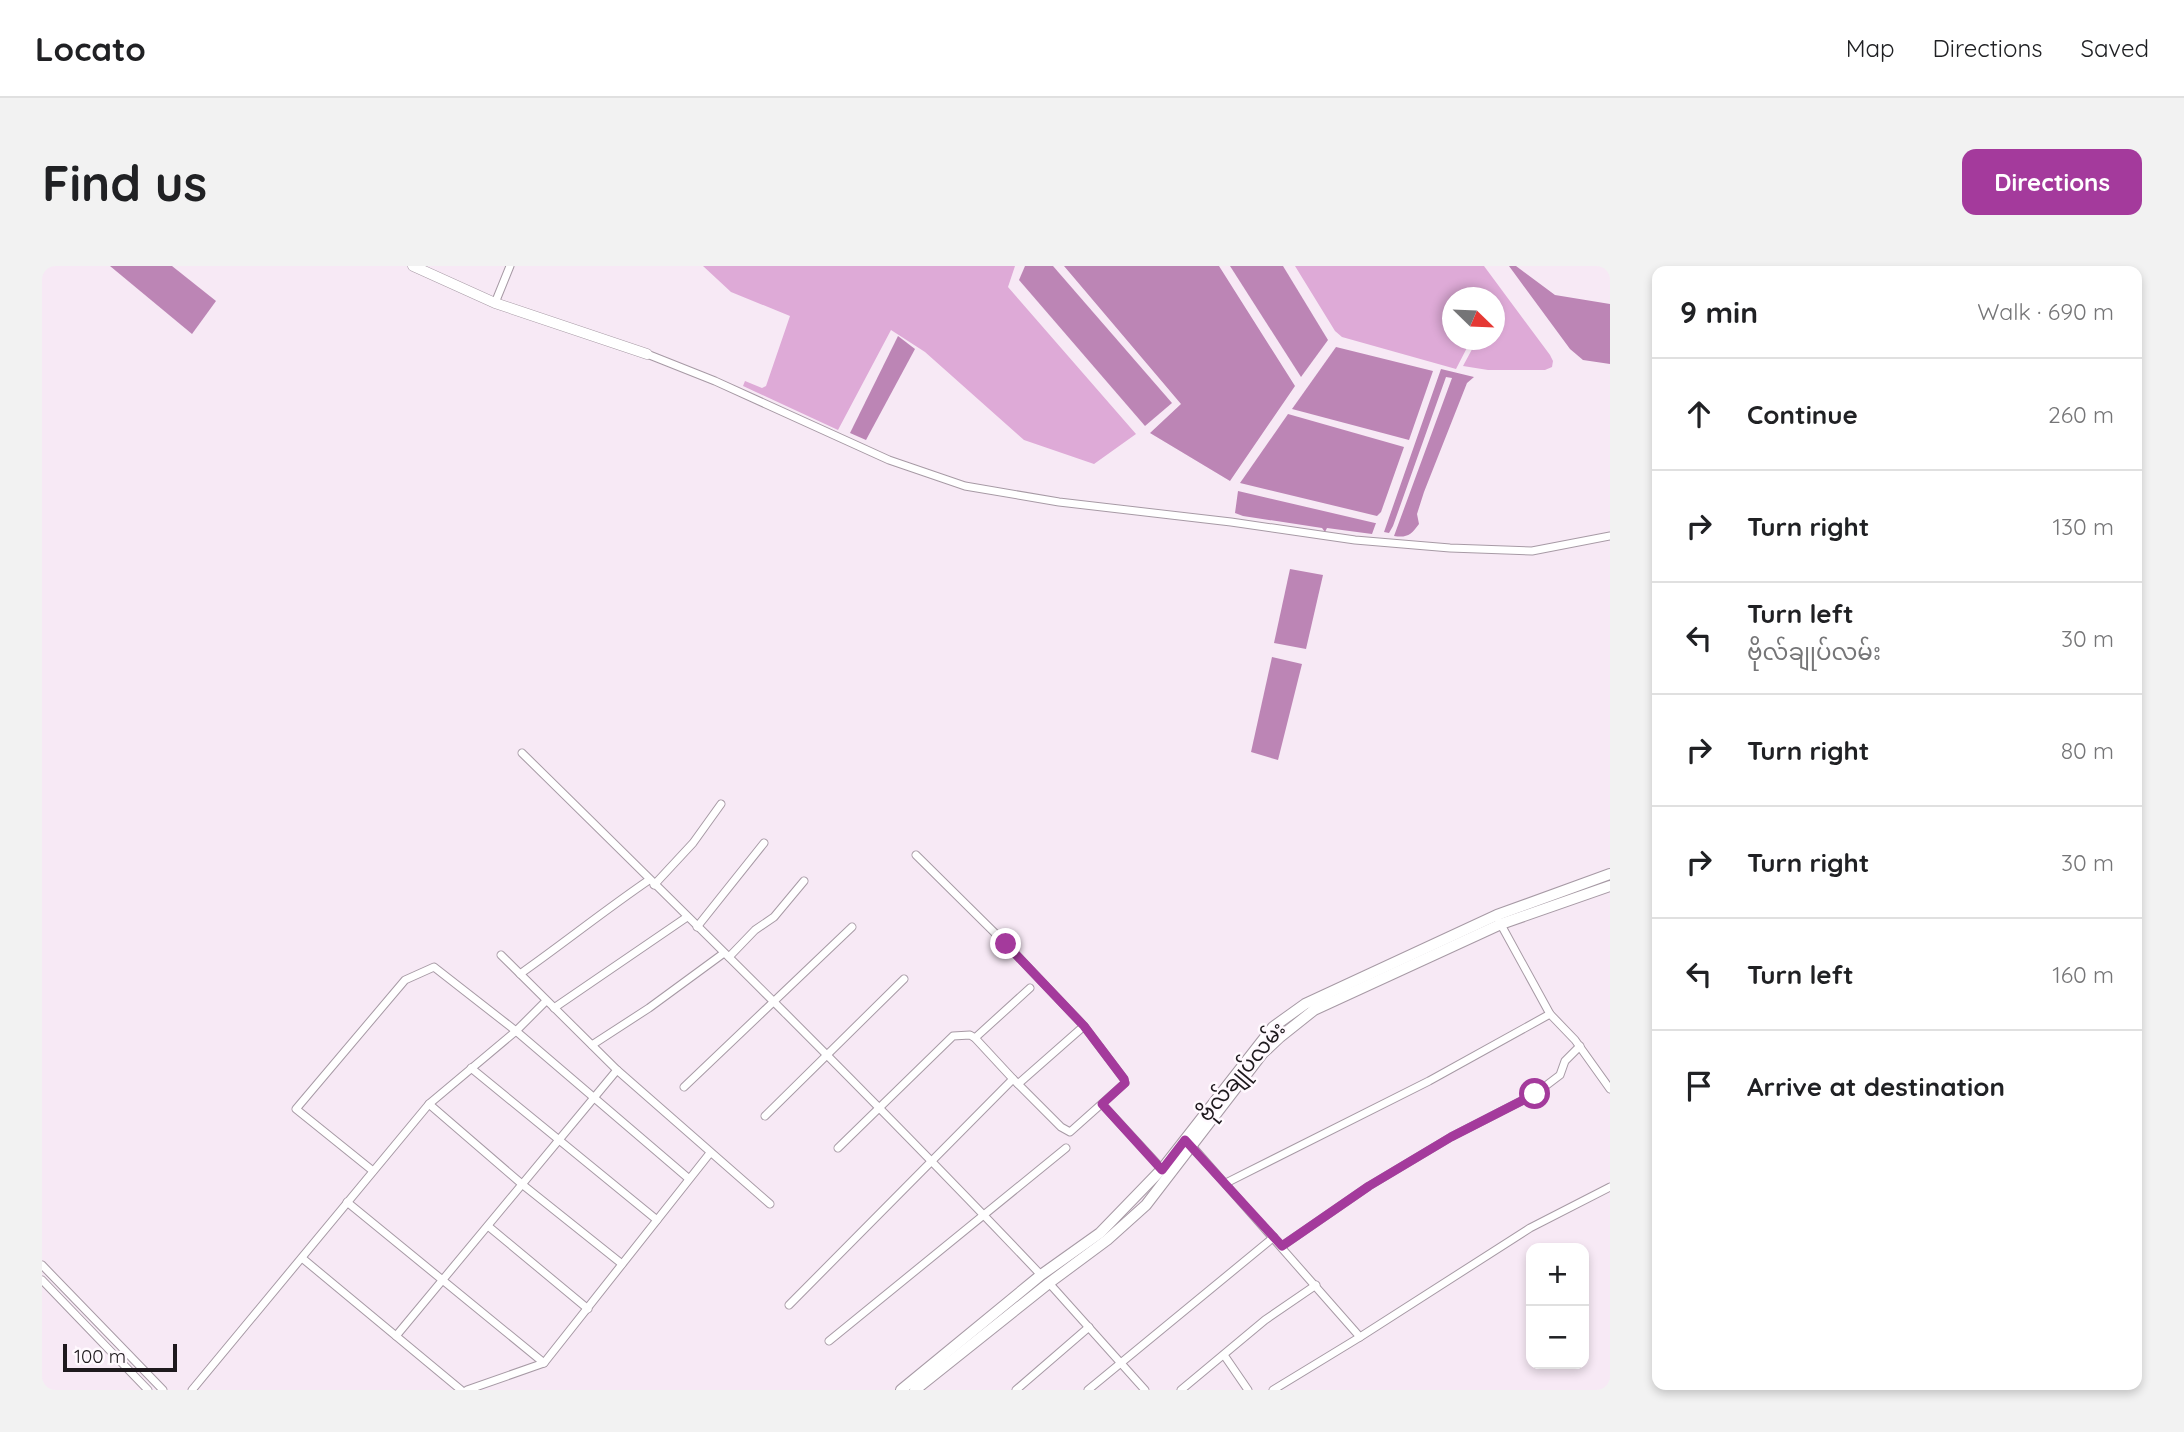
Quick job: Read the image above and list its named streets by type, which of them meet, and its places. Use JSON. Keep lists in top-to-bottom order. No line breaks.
{"streets":{"main road":["ဗိုလ်ချုပ်လမ်း"]},"scale_bar":"100 m","north":"bottom right","page":{"header":"Locato","nav":["Map","Directions","Saved"],"buttons":"Directions","title":"Find us","heading":["9 min","Walk · 690 m"],"list":[["Continue","260 m"],["Turn right","130 m"],["Turn left","ဗိုလ်ချုပ်လမ်း","30 m"],["Turn right","80 m"],["Turn right","30 m"],["Turn left","160 m"],"Arrive at destination"],"map_buttons":["+","−"],"scale":"100 m"}}
